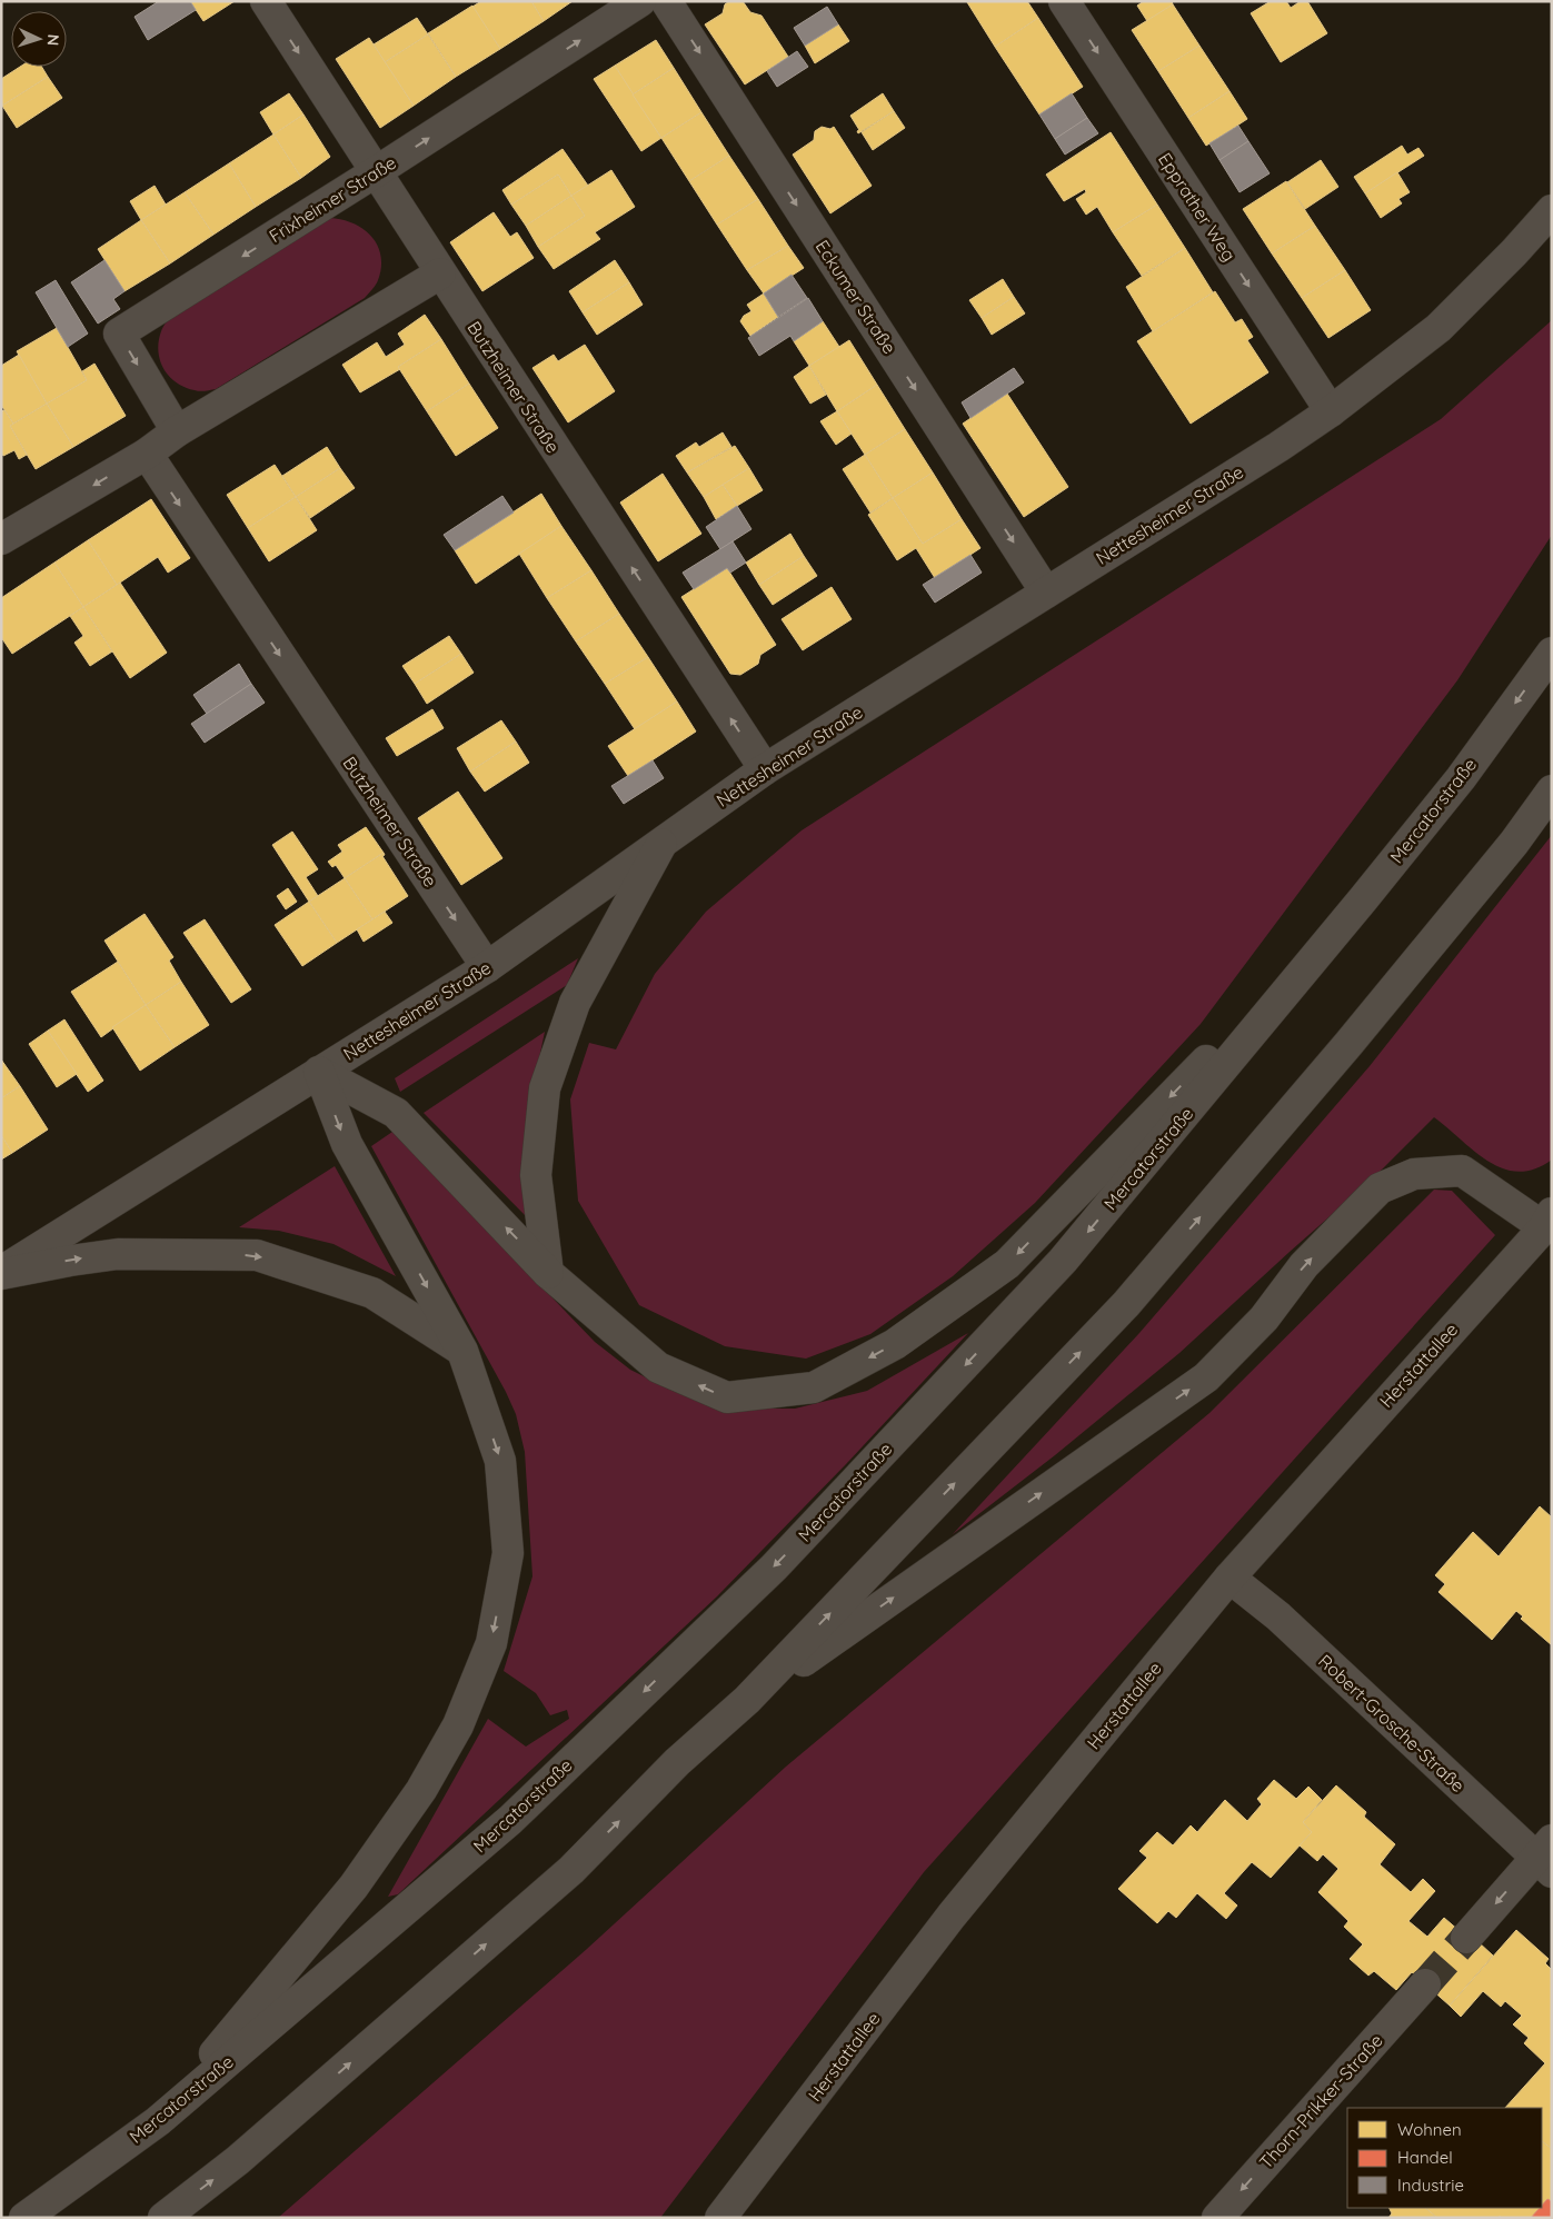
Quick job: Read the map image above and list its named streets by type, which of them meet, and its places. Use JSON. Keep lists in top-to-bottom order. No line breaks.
{"streets":{"main road":["Frixheimer Straße","Epprather Weg","Eckumer Straße","Butzheimer Straße","Nettesheimer Straße","Mercatorstraße","Herstattallee","Robert-Grosche-Straße","Thorn-Prikker-Straße"]},"crossings":[["Frixheimer Straße","Butzheimer Straße"],["Epprather Weg","Nettesheimer Straße"],["Eckumer Straße","Nettesheimer Straße"],["Butzheimer Straße","Nettesheimer Straße"],["Herstattallee","Robert-Grosche-Straße"]],"one_way":["Epprather Weg","Eckumer Straße","Thorn-Prikker-Straße"],"legend":["Wohnen","Handel","Industrie"],"north":"right"}
